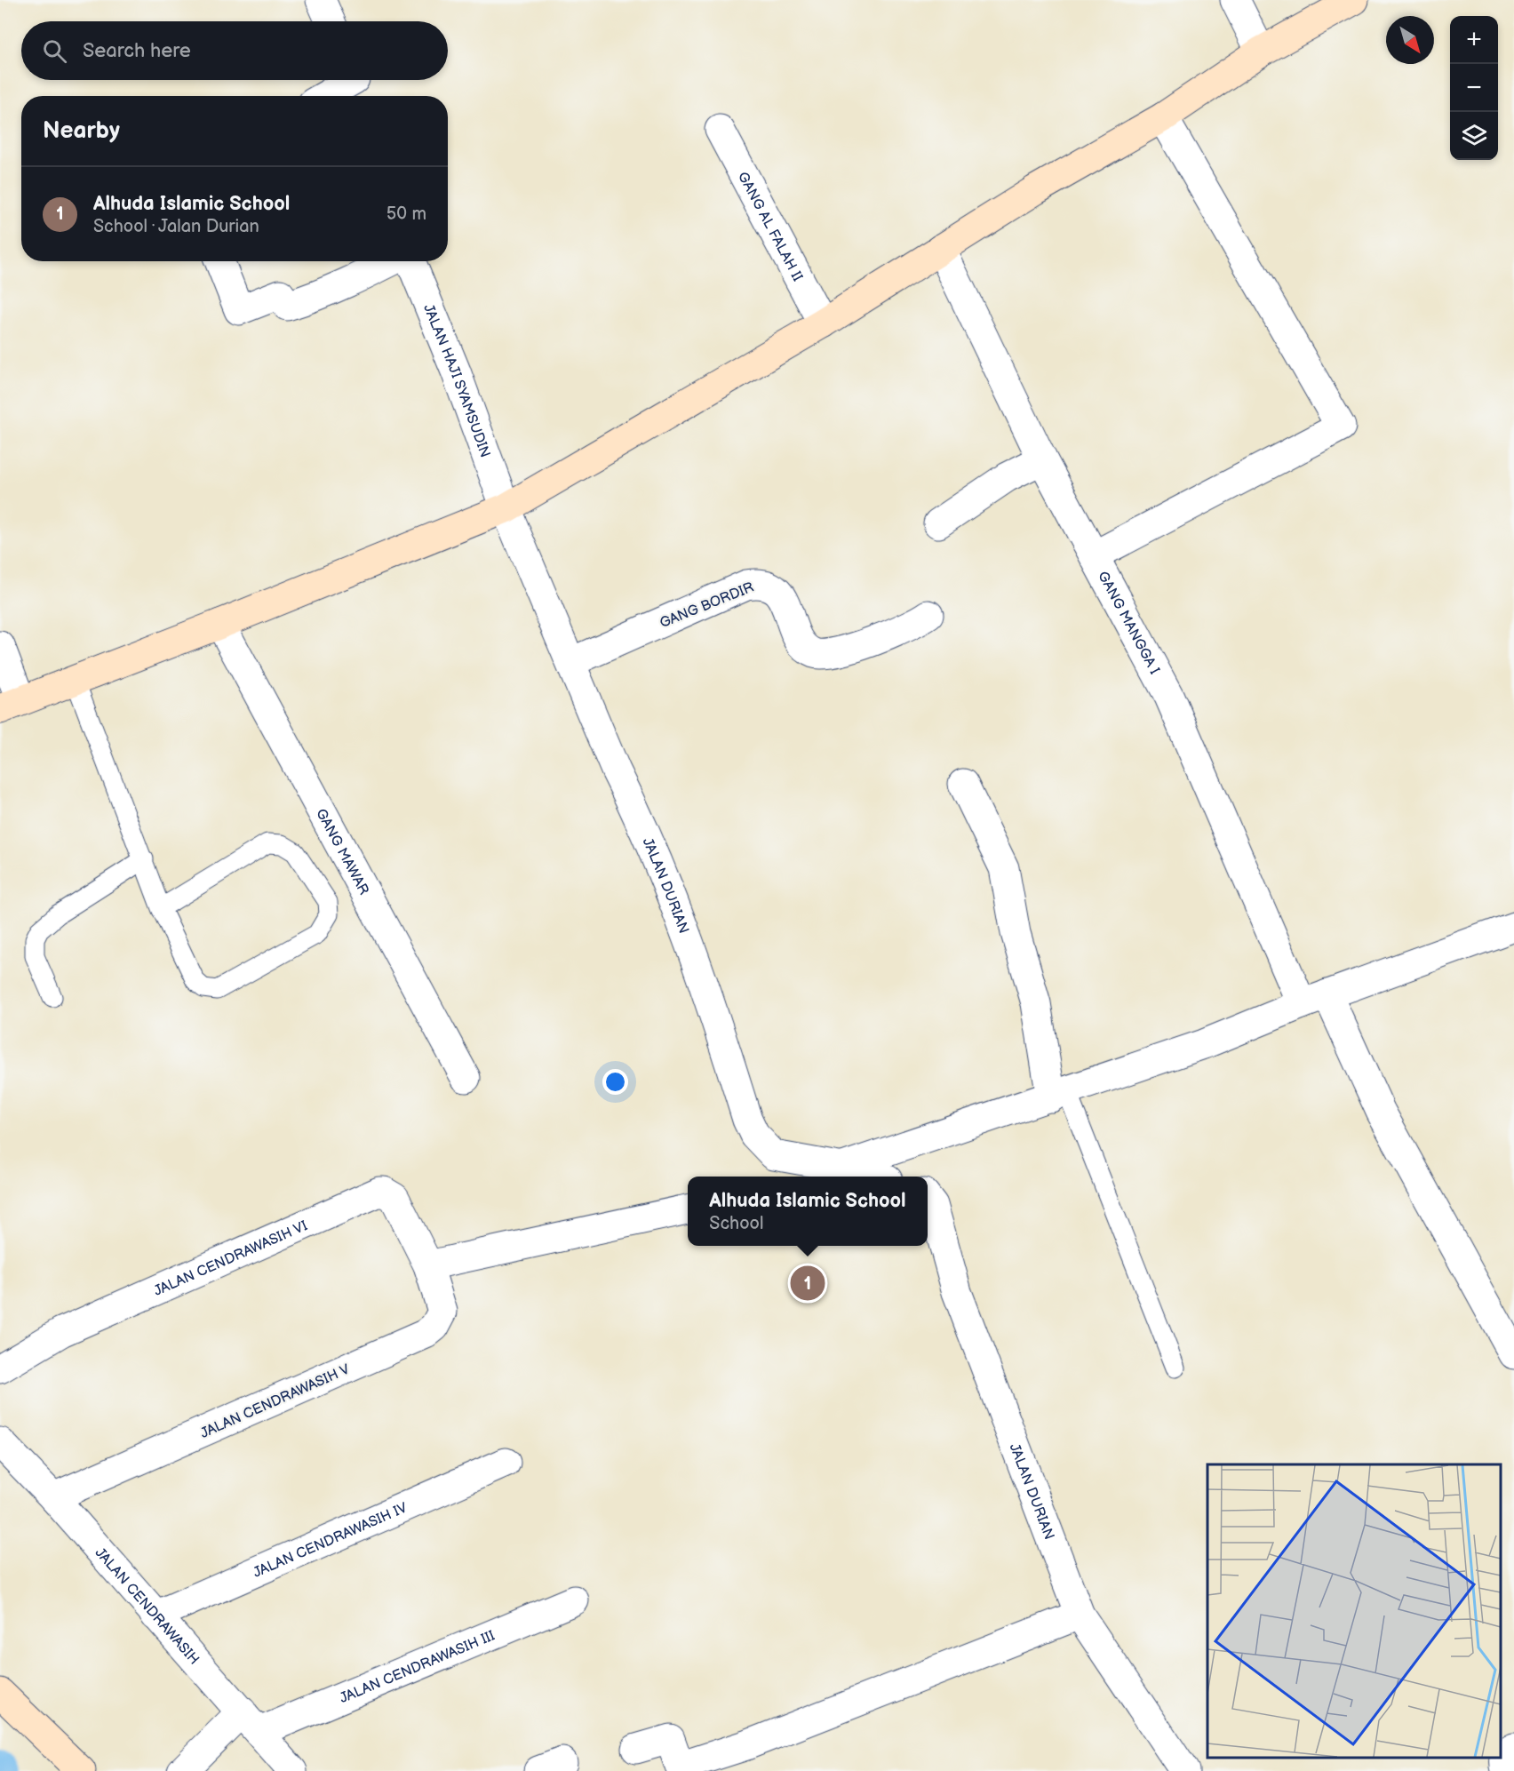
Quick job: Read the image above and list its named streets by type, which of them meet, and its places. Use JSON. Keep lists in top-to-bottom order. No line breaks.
{"streets":{"street":["GANG AL FALAH II","JALAN HAJI SYAMSUDIN","GANG BORDIR","GANG MANGGA I","GANG MAWAR","JALAN DURIAN","JALAN CENDRAWASIH VI","JALAN CENDRAWASIH V","JALAN CENDRAWASIH IV","JALAN CENDRAWASIH","JALAN CENDRAWASIH III"]},"crossings":[["JALAN HAJI SYAMSUDIN","JALAN DURIAN"],["GANG BORDIR","JALAN DURIAN"],["JALAN CENDRAWASIH VI","JALAN CENDRAWASIH V"],["JALAN CENDRAWASIH V","JALAN CENDRAWASIH"],["JALAN CENDRAWASIH IV","JALAN CENDRAWASIH"],["JALAN CENDRAWASIH","JALAN CENDRAWASIH III"]],"north":"bottom right","page":{"map_buttons":["+","−"],"search":"Search here","heading":"Nearby","list":[{"mark":"1","name":"Alhuda Islamic School","note":"School · Jalan Durian","value":"50 m"}],"popup":["Alhuda Islamic School","School"],"pins":"1"}}
